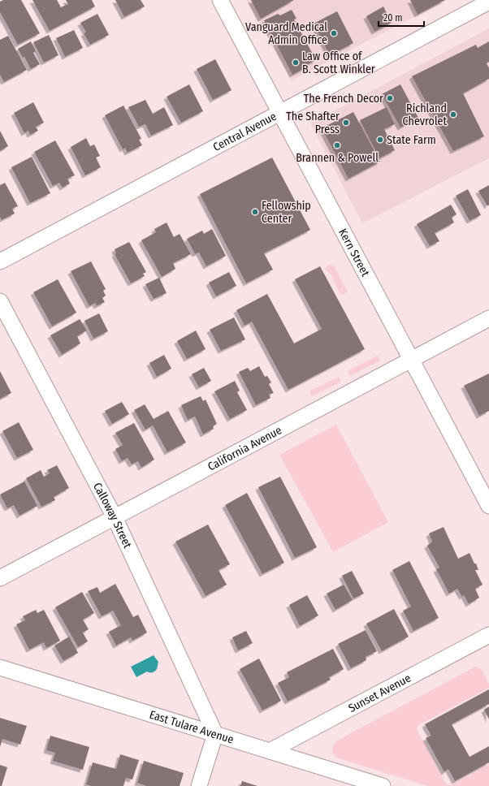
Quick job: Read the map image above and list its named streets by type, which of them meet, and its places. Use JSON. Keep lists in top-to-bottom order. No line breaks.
{"streets":{"street":["Central Avenue","Kern Street","California Avenue","Calloway Street","Sunset Avenue","East Tulare Avenue"]},"crossings":[["Central Avenue","Kern Street"],["Kern Street","California Avenue"],["California Avenue","Calloway Street"],["Calloway Street","East Tulare Avenue"],["Sunset Avenue","East Tulare Avenue"]],"places":["Vanguard Medical Admin Office","Law Office of B. Scott Winkler","The French Decor","Richland Chevrolet","The Shafter Press","State Farm","Brannen & Powell","Fellowship Center"],"scale_bar":"20 m"}
